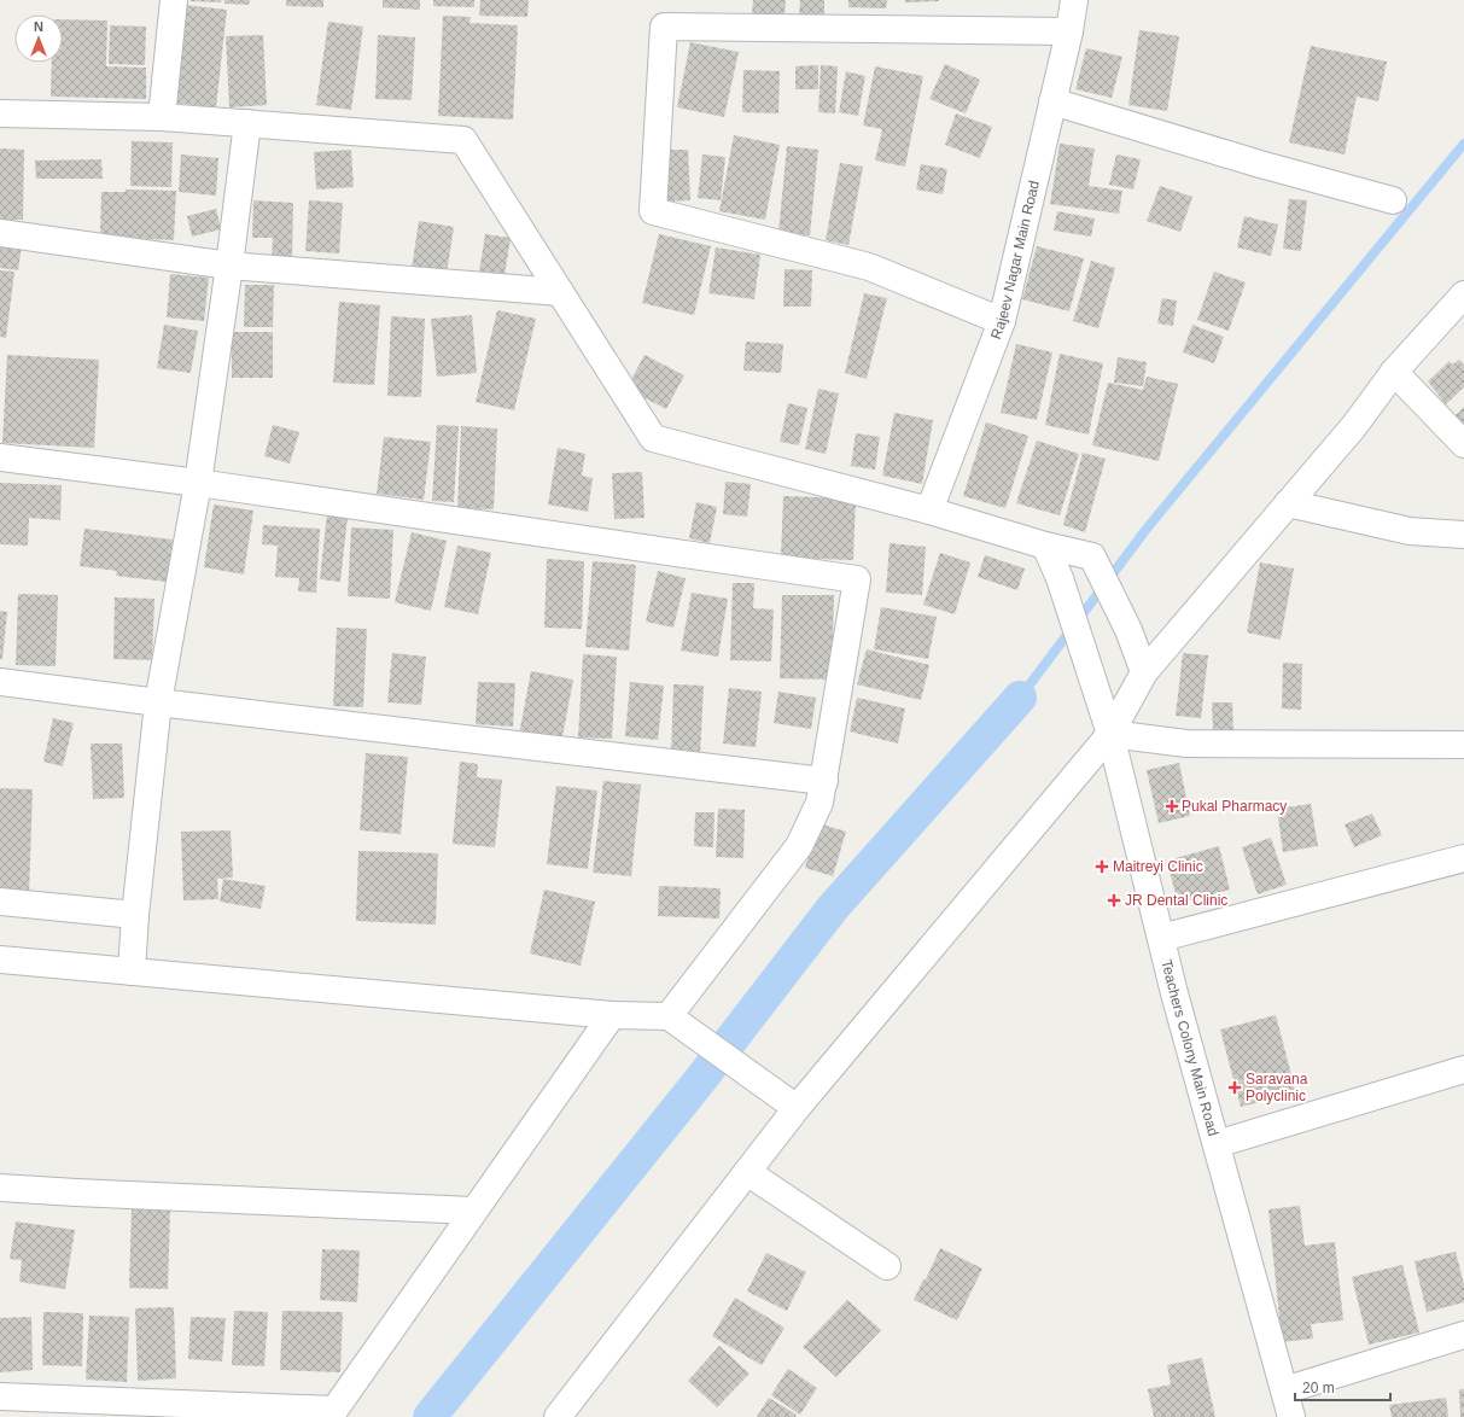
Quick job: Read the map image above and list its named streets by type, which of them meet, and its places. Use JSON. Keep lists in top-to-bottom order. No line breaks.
{"streets":{"street":["Rajeev Nagar Main Road","Teachers Colony Main Road"]},"places":{"health":["Pukal Pharmacy","Maitreyi Clinic","JR Dental Clinic","Saravana Polyclinic"]},"scale_bar":"20 m","north":"top"}
